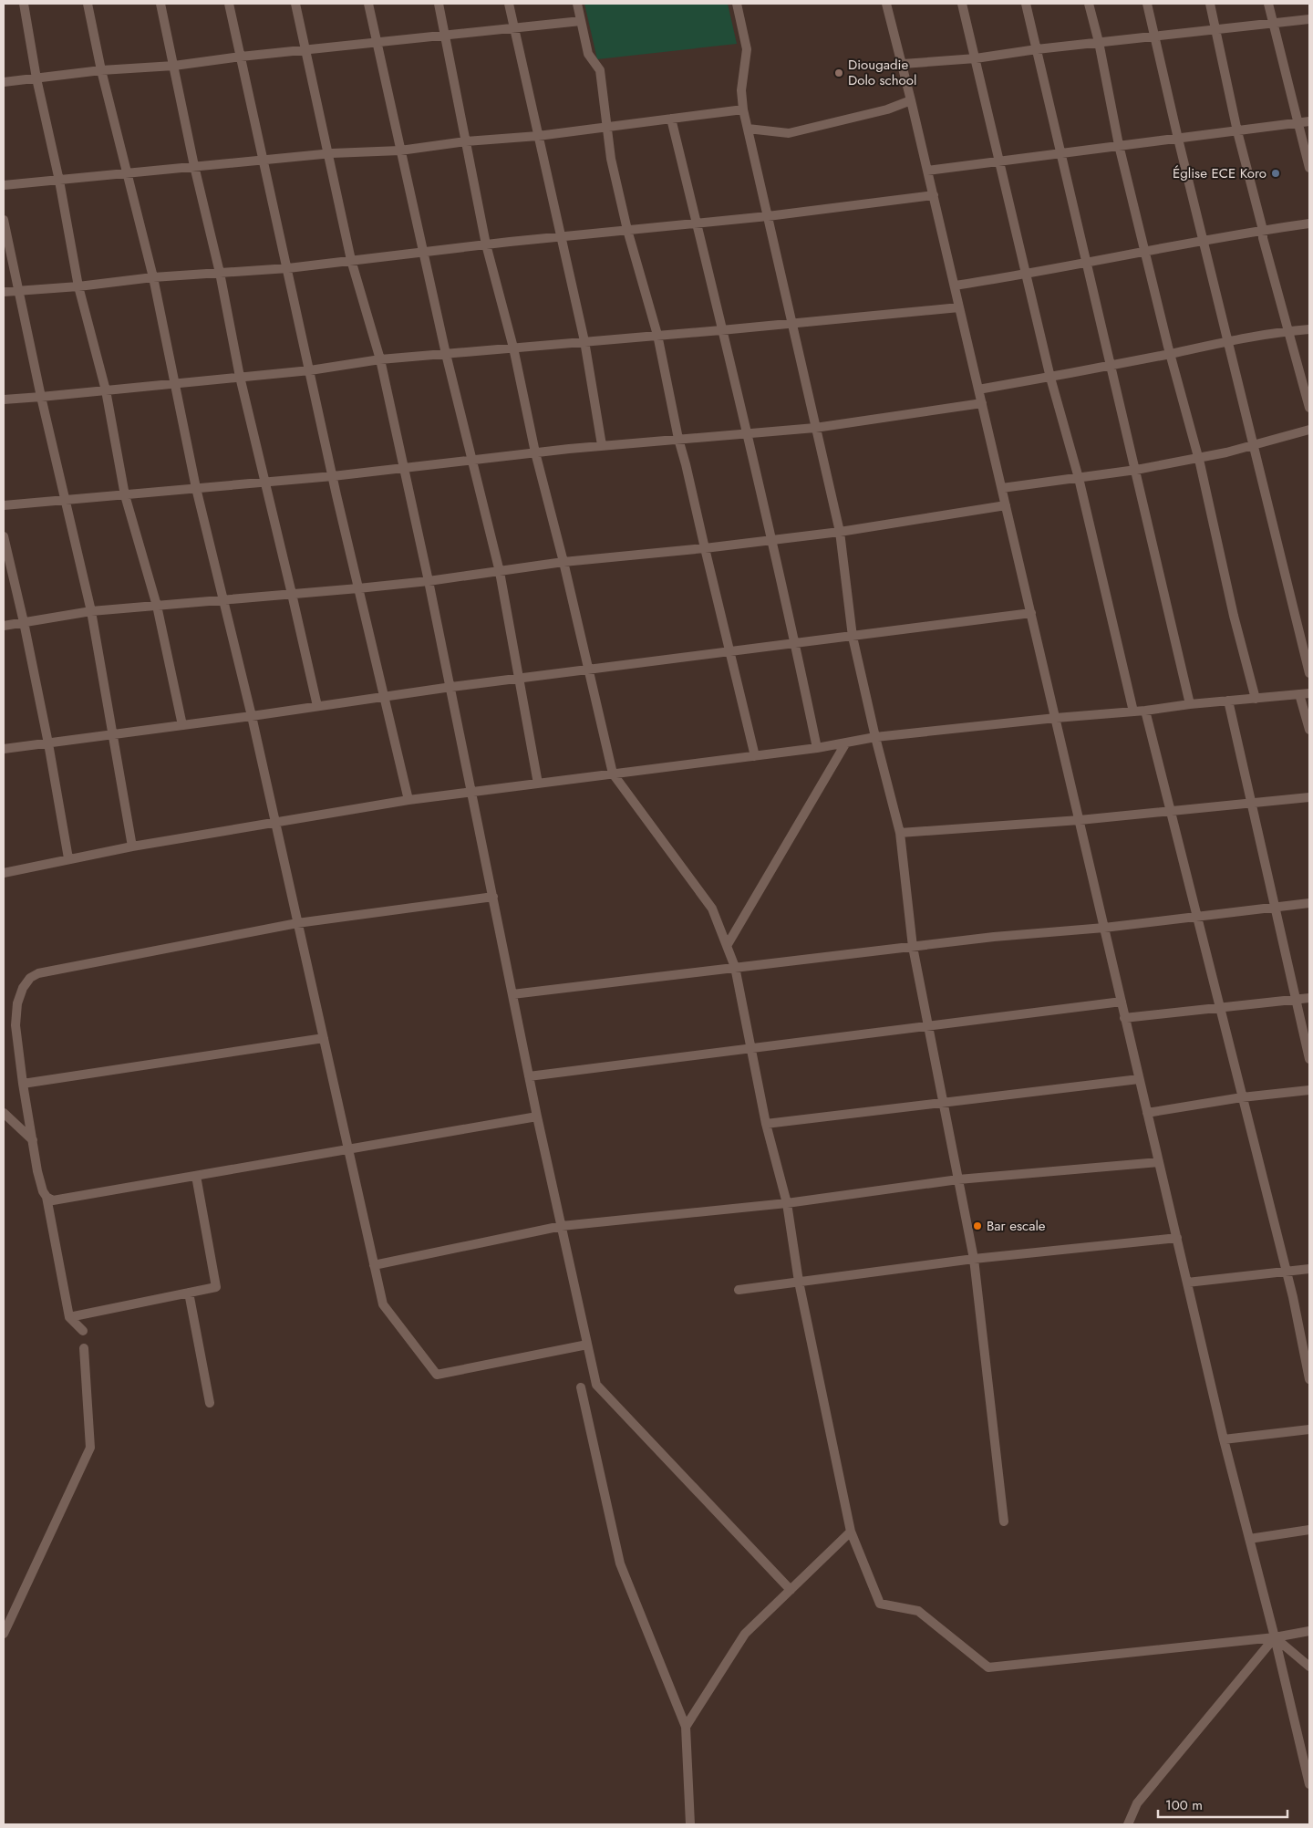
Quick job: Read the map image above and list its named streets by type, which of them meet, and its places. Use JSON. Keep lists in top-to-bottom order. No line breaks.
{"places":["Diougadie Dolo school","Église ECE Koro","Bar escale"],"scale_bar":"100 m"}
